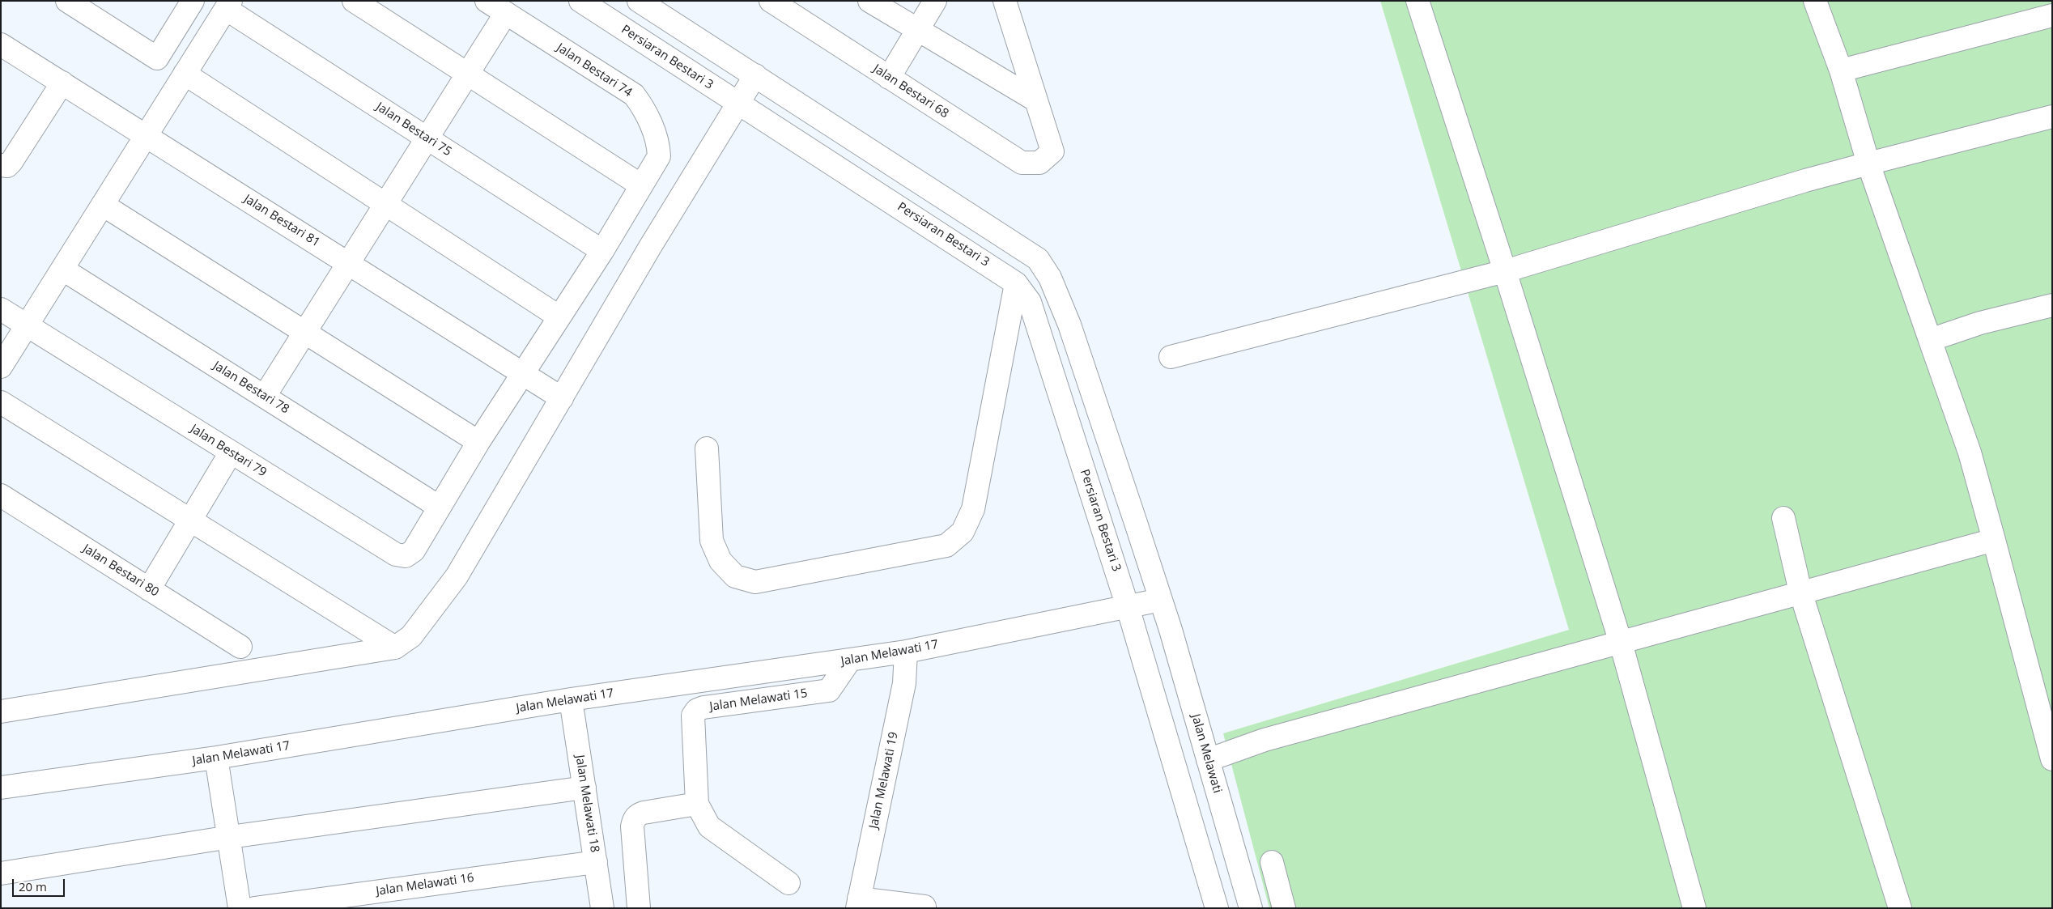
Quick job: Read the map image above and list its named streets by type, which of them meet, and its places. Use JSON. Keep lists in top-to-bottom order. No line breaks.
{"streets":{"street":["Persiaran Bestari 3","Jalan Bestari 74","Jalan Bestari 68","Jalan Bestari 75","Jalan Bestari 81","Jalan Bestari 78","Jalan Bestari 79","Jalan Bestari 80","Jalan Melawati 17","Jalan Melawati 15","Jalan Melawati","Jalan Melawati 19","Jalan Melawati 18","Jalan Melawati 16"]},"crossings":[["Persiaran Bestari 3","Jalan Melawati 17"],["Jalan Bestari 74","Jalan Bestari 75"],["Jalan Bestari 74","Jalan Bestari 81"],["Jalan Bestari 74","Jalan Bestari 79"],["Jalan Bestari 81","Jalan Bestari 79"],["Jalan Bestari 78","Jalan Bestari 79"],["Jalan Melawati 17","Jalan Melawati 15"],["Jalan Melawati 17","Jalan Melawati"],["Jalan Melawati 17","Jalan Melawati 19"],["Jalan Melawati 17","Jalan Melawati 18"],["Jalan Melawati 18","Jalan Melawati 16"]],"scale_bar":"20 m"}
